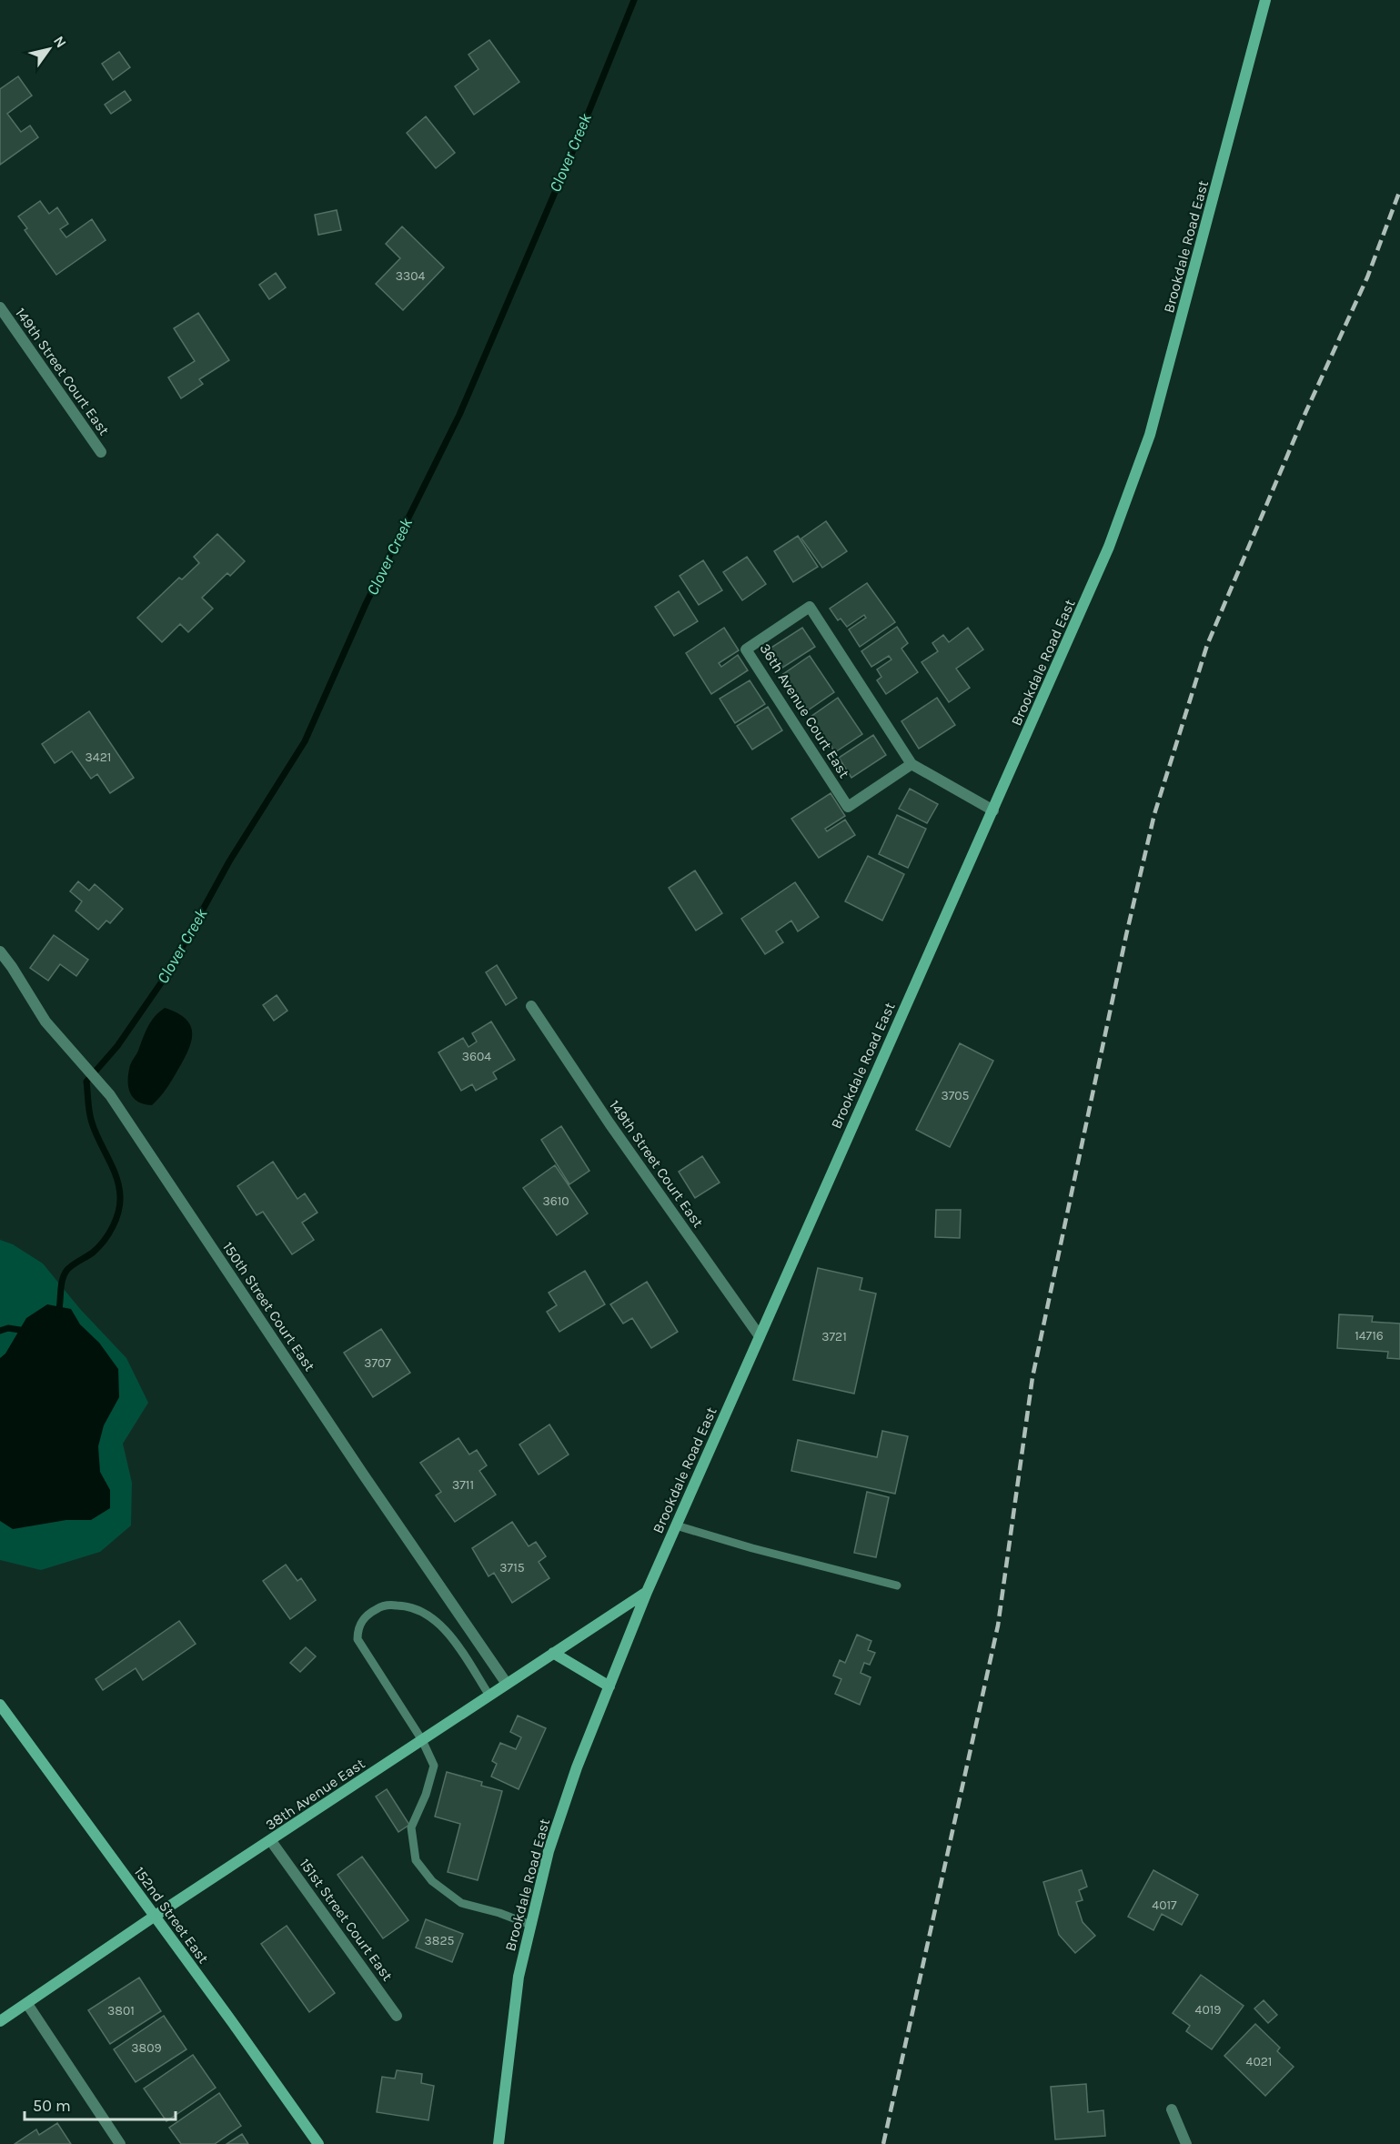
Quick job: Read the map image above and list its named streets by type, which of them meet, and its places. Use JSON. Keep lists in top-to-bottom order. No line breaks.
{"streets":{"main road":["Brookdale Road East","38th Avenue East","152nd Street East"],"street":["149th Street Court East","36th Avenue Court East","150th Street Court East","151st Street Court East"]},"crossings":[["Brookdale Road East","149th Street Court East"],["Brookdale Road East","36th Avenue Court East"],["Brookdale Road East","38th Avenue East"],["150th Street Court East","38th Avenue East"],["38th Avenue East","152nd Street East"],["38th Avenue East","151st Street Court East"]],"water":["Clover Creek"],"house_numbers":["3304","3421","3604","3705","3610","14716","3721","3707","3711","3715","4017","3825","4019","3801","3809","4021"],"scale_bar":"50 m","north":"top right"}
